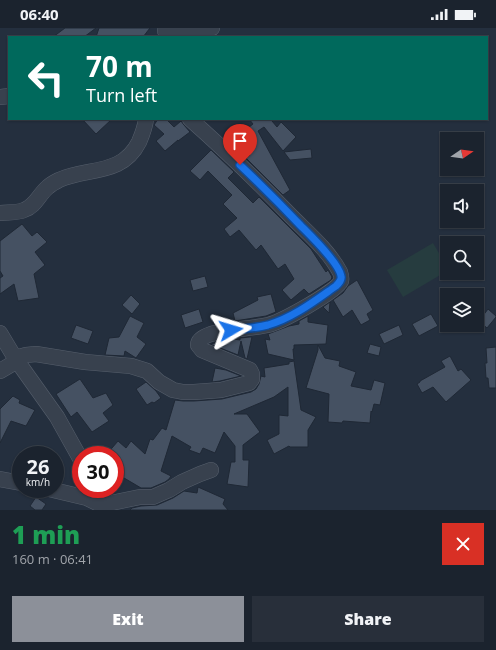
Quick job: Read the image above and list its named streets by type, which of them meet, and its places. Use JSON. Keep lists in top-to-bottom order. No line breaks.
{"north":"right","page":{"status":"06:40","turn":["70 m","Turn left"],"speed":"26 km/h","limit":"30","heading":["1 min","160 m · 06:41"],"buttons":["Exit","Share"]}}
